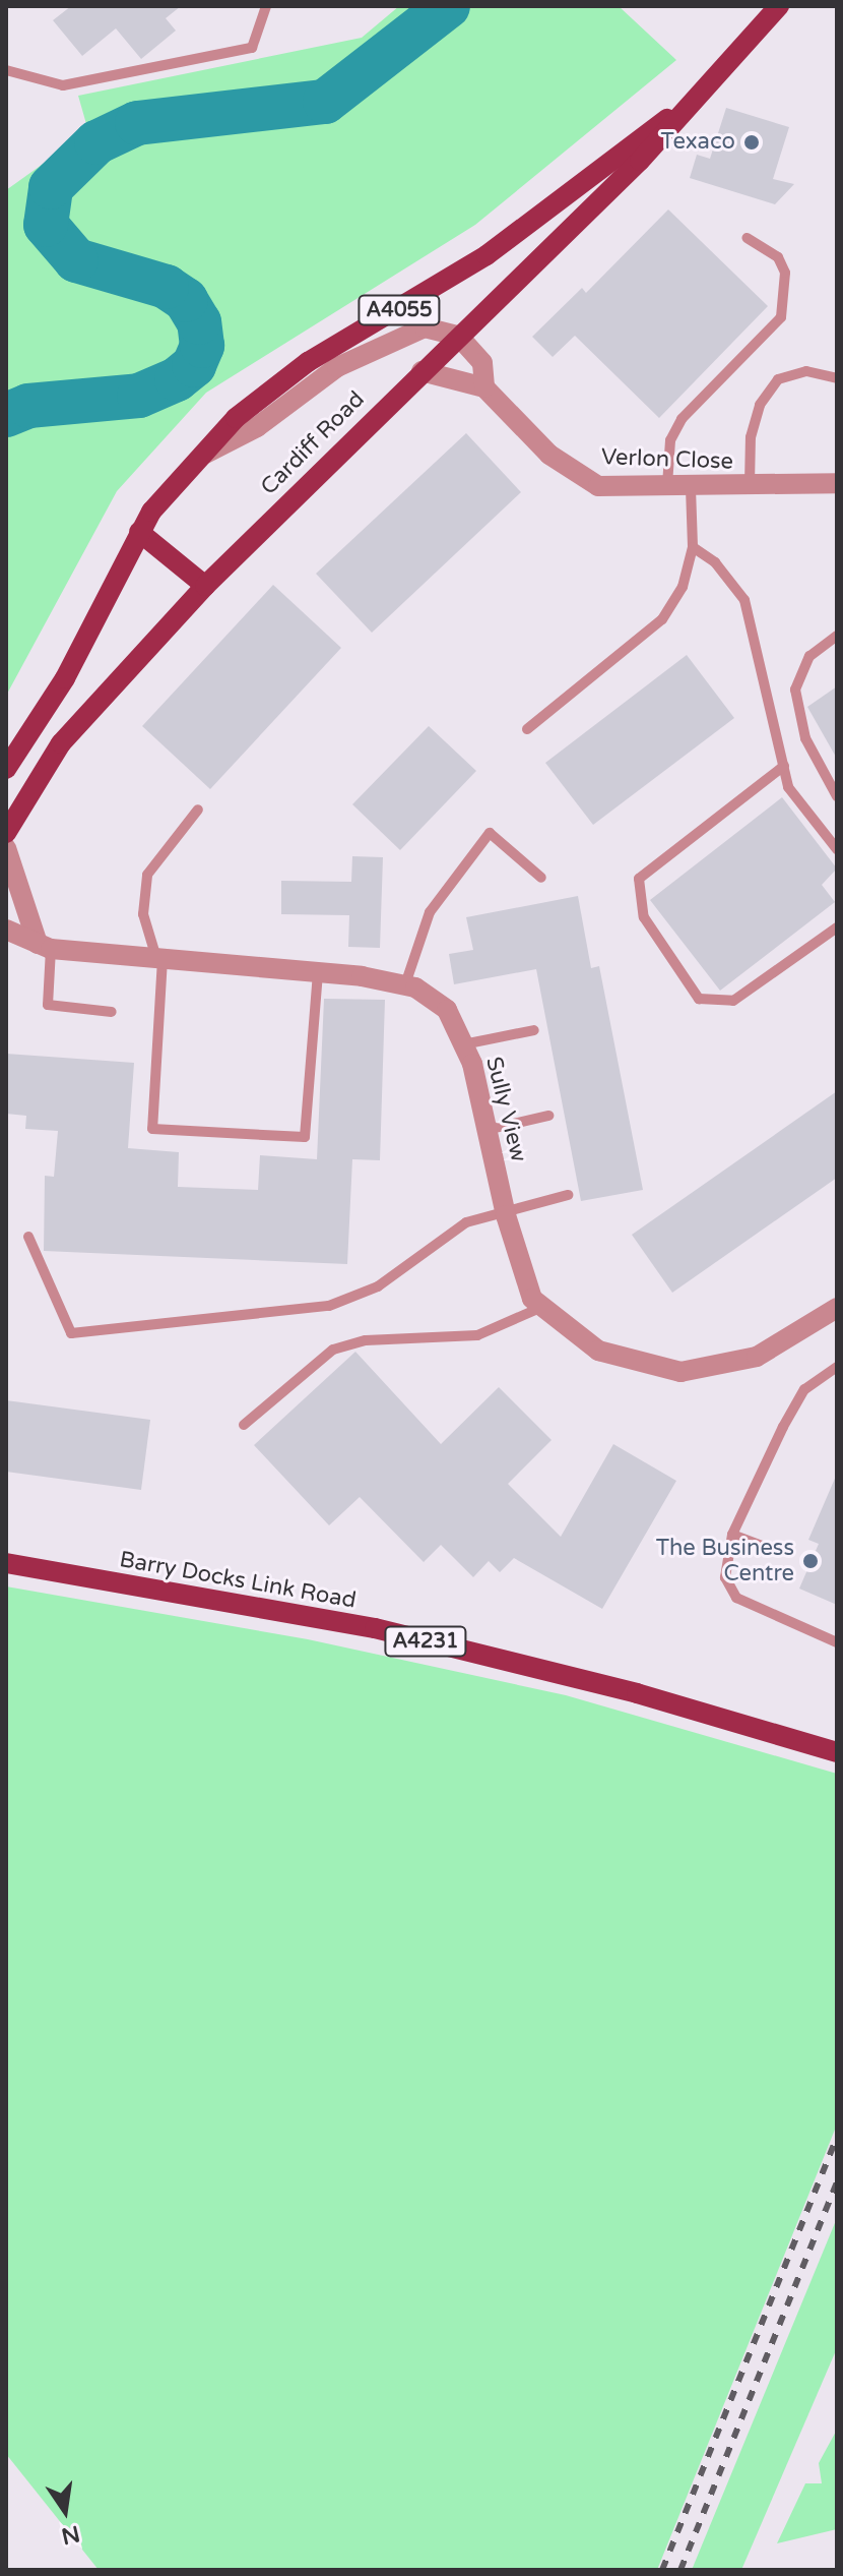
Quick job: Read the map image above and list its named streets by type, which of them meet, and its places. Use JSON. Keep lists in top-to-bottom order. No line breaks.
{"streets":{"main road":["A4055","Cardiff Road","Barry Docks Link Road","A4231"],"street":["Verlon Close","Sully View"]},"crossings":[["Cardiff Road","Verlon Close"]],"places":["Texaco","The Business Centre"],"north":"bottom"}
